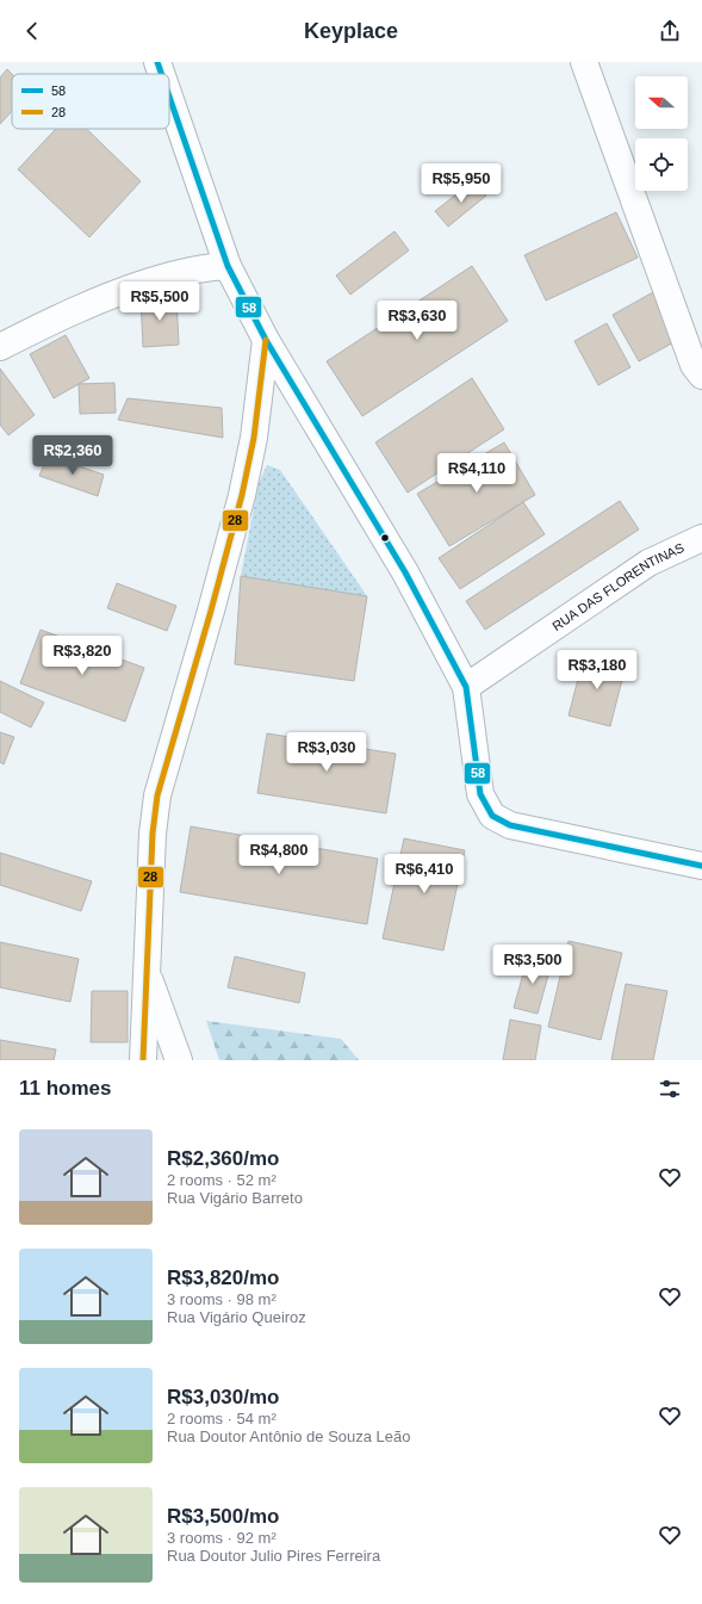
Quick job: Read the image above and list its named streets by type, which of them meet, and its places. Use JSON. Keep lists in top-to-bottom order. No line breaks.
{"streets":{"street":["RUA DAS FLORENTINAS"]},"lines":["transit line 58","transit line 28"],"legend":["58","28"],"north":"left","page":{"header":"Keyplace","price":["R$5,950","R$5,500","R$3,630","R$2,360","R$4,110","R$3,820","R$3,180","R$3,030","R$4,800","R$6,410","R$3,500"],"heading":"11 homes","list":[{"name":"R$2,360/mo","note":"2 rooms · 52 m² · Rua Vigário Barreto"},{"name":"R$3,820/mo","note":"3 rooms · 98 m² · Rua Vigário Queiroz"},{"name":"R$3,030/mo","note":"2 rooms · 54 m² · Rua Doutor Antônio de Souza Leão"},{"name":"R$3,500/mo","note":"3 rooms · 92 m² · Rua Doutor Julio Pires Ferreira"}]}}
